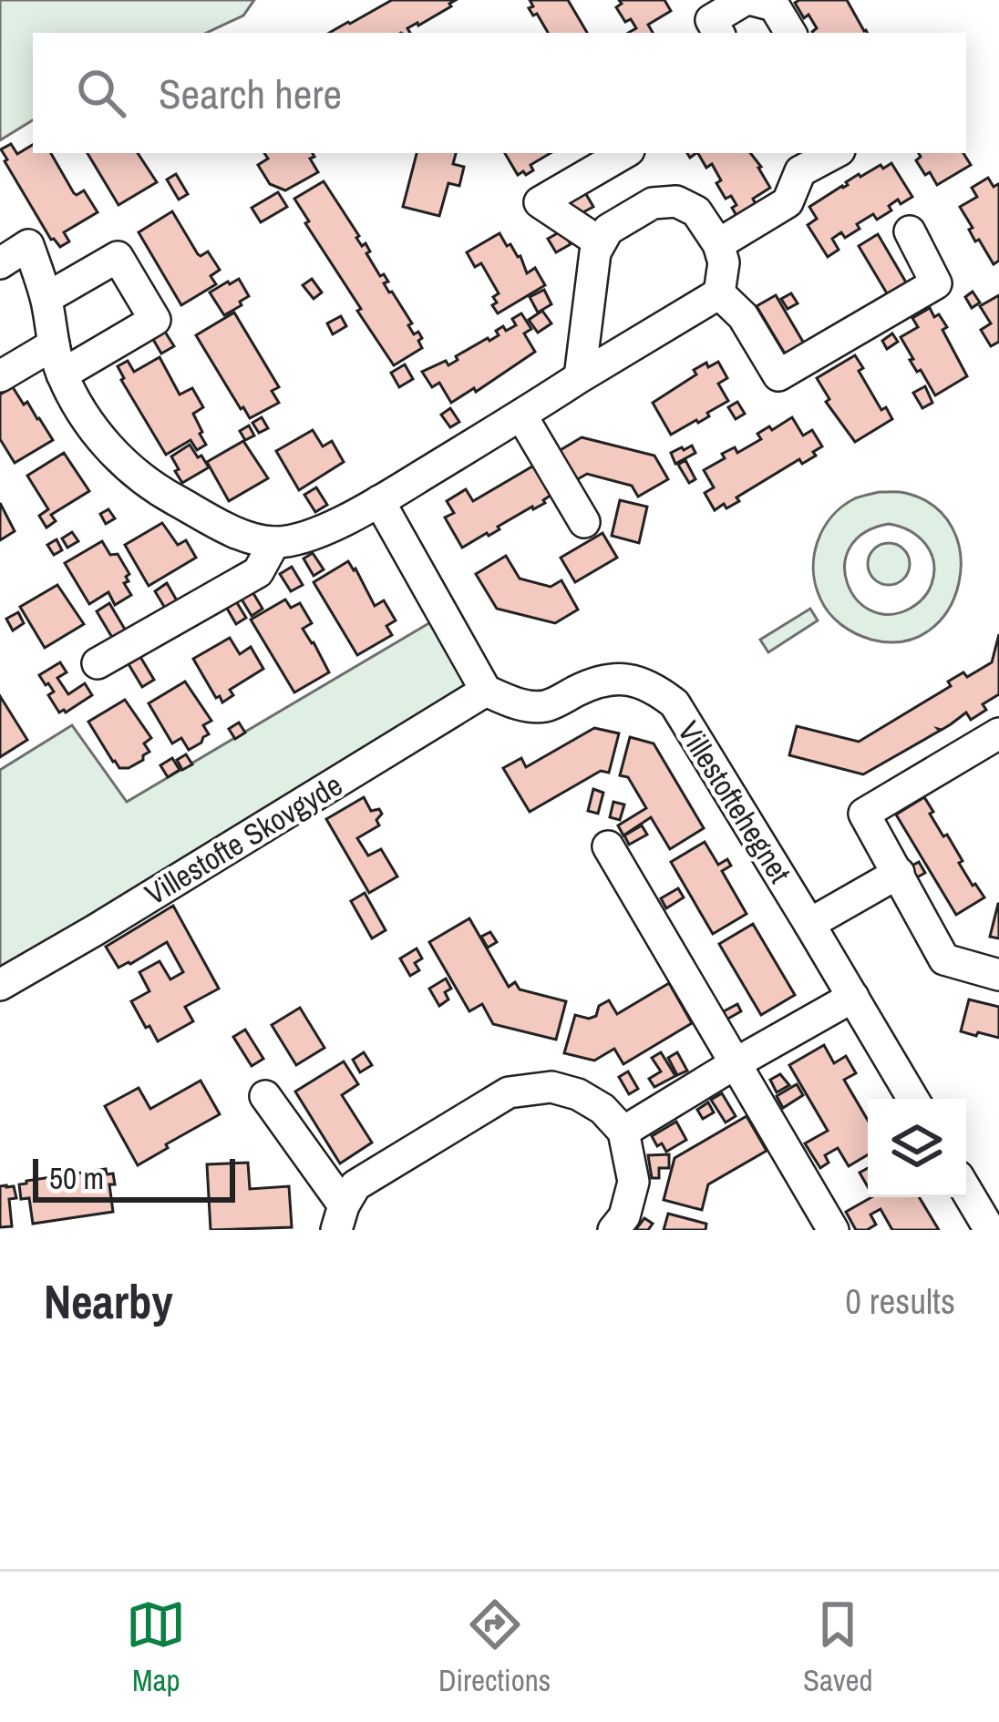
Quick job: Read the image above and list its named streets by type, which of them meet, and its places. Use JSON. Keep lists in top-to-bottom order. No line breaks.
{"streets":{"street":["Villestoftehegnet","Villestofte Skovgyde"]},"crossings":[["Villestoftehegnet","Villestofte Skovgyde"]],"scale_bar":"50 m","page":{"search":"Search here","scale":"50 m","heading":["Nearby","0 results"],"nav":["Map","Directions","Saved"]}}
